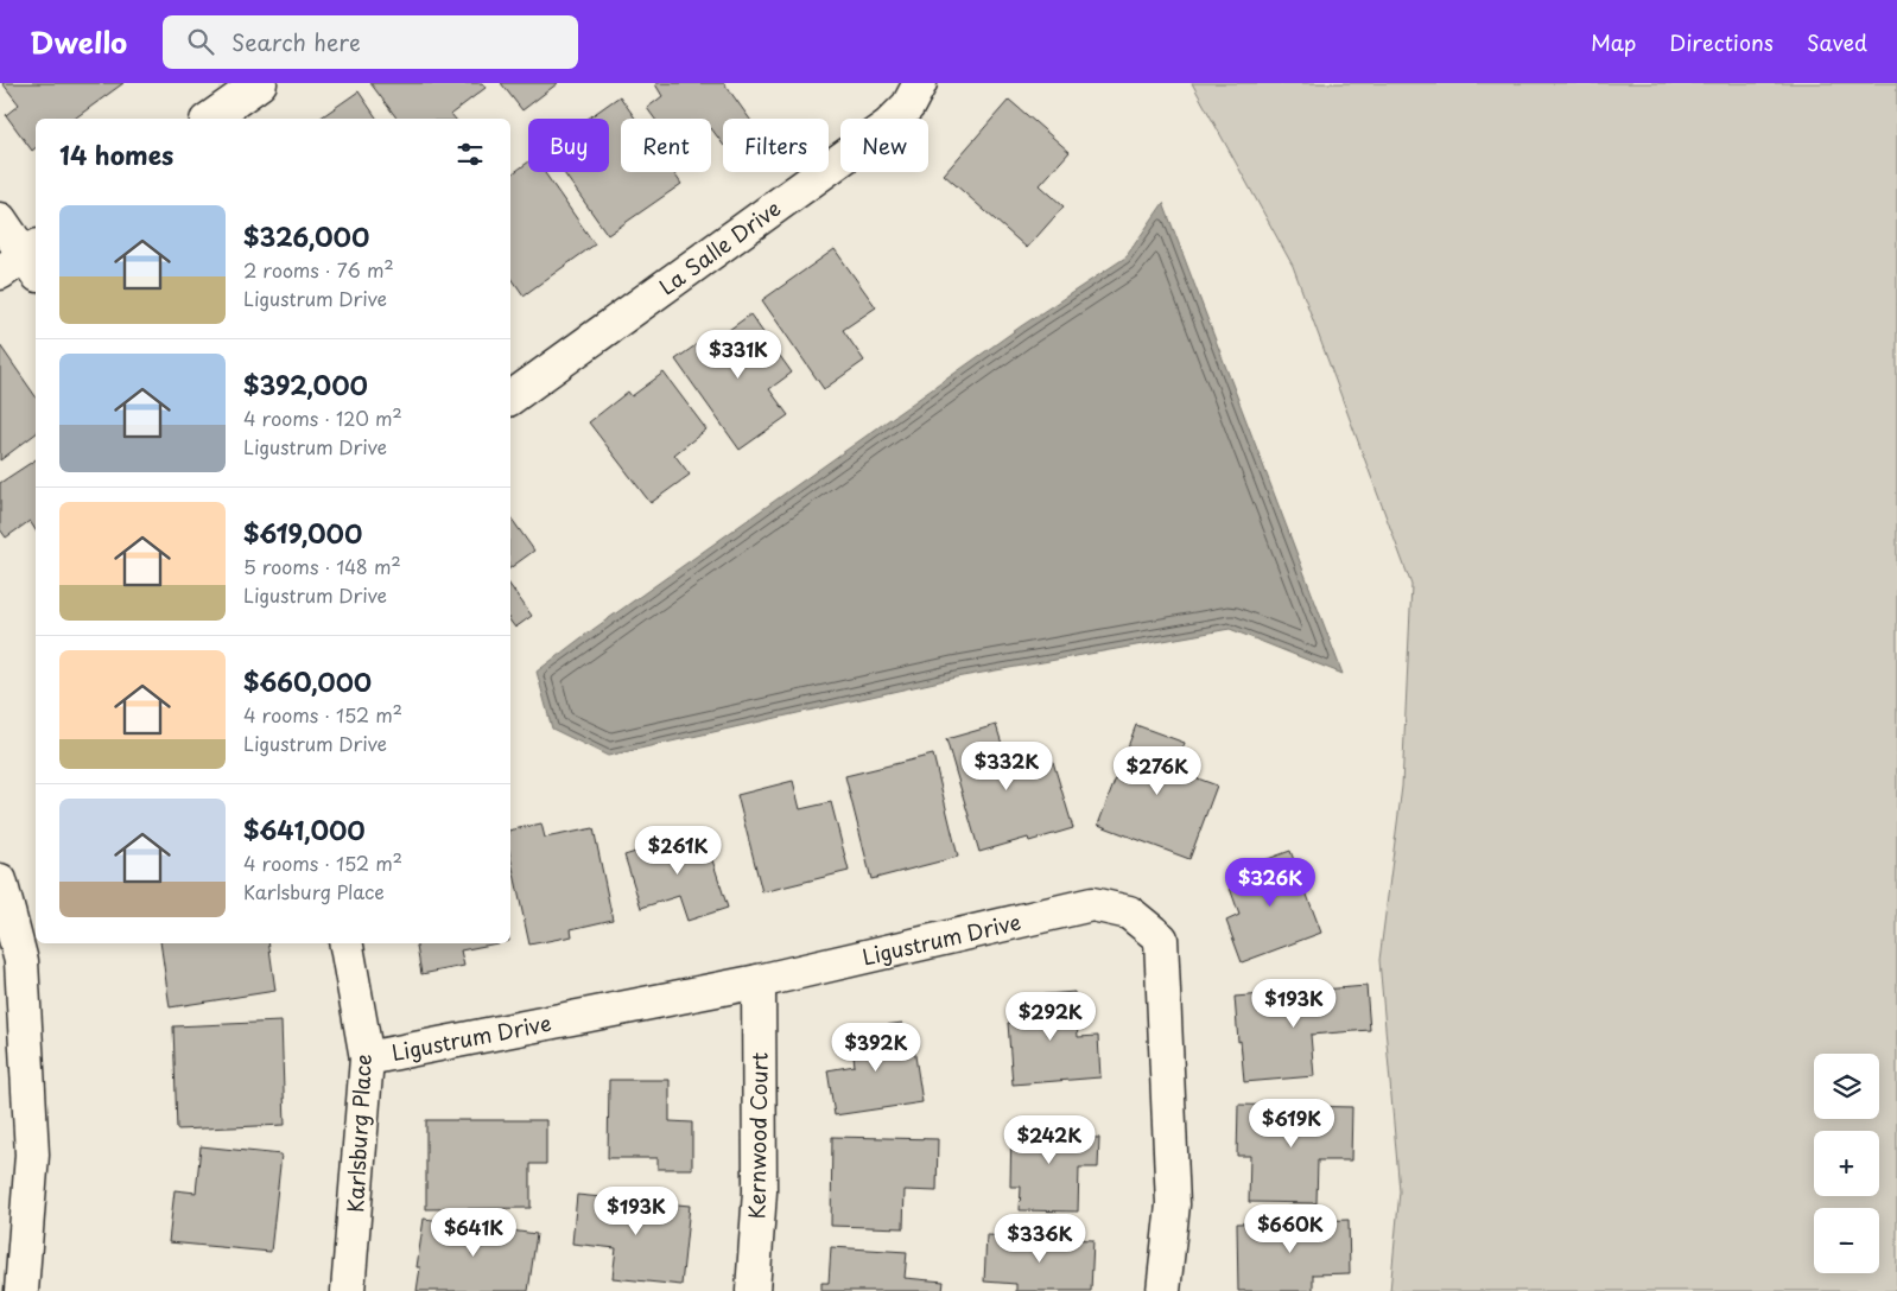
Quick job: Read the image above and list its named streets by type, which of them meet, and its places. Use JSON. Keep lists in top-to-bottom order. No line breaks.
{"streets":{"street":["La Salle Drive","Ligustrum Drive","Karlsburg Place","Kernwood Court"]},"crossings":[["Ligustrum Drive","Karlsburg Place"],["Ligustrum Drive","Kernwood Court"]],"page":{"header":"Dwello","search":"Search here","nav":["Map","Directions","Saved"],"chip":["Buy","Rent","Filters","New"],"heading":"14 homes","list":[{"name":"$326,000","note":"2 rooms · 76 m² · Ligustrum Drive"},{"name":"$392,000","note":"4 rooms · 120 m² · Ligustrum Drive"},{"name":"$619,000","note":"5 rooms · 148 m² · Ligustrum Drive"},{"name":"$660,000","note":"4 rooms · 152 m² · Ligustrum Drive"},{"name":"$641,000","note":"4 rooms · 152 m² · Karlsburg Place"}],"price":["$331K","$332K","$276K","$261K","$326K","$193K","$292K","$392K","$619K","$242K","$193K","$660K","$641K","$336K"],"map_buttons":["+","−"]}}
